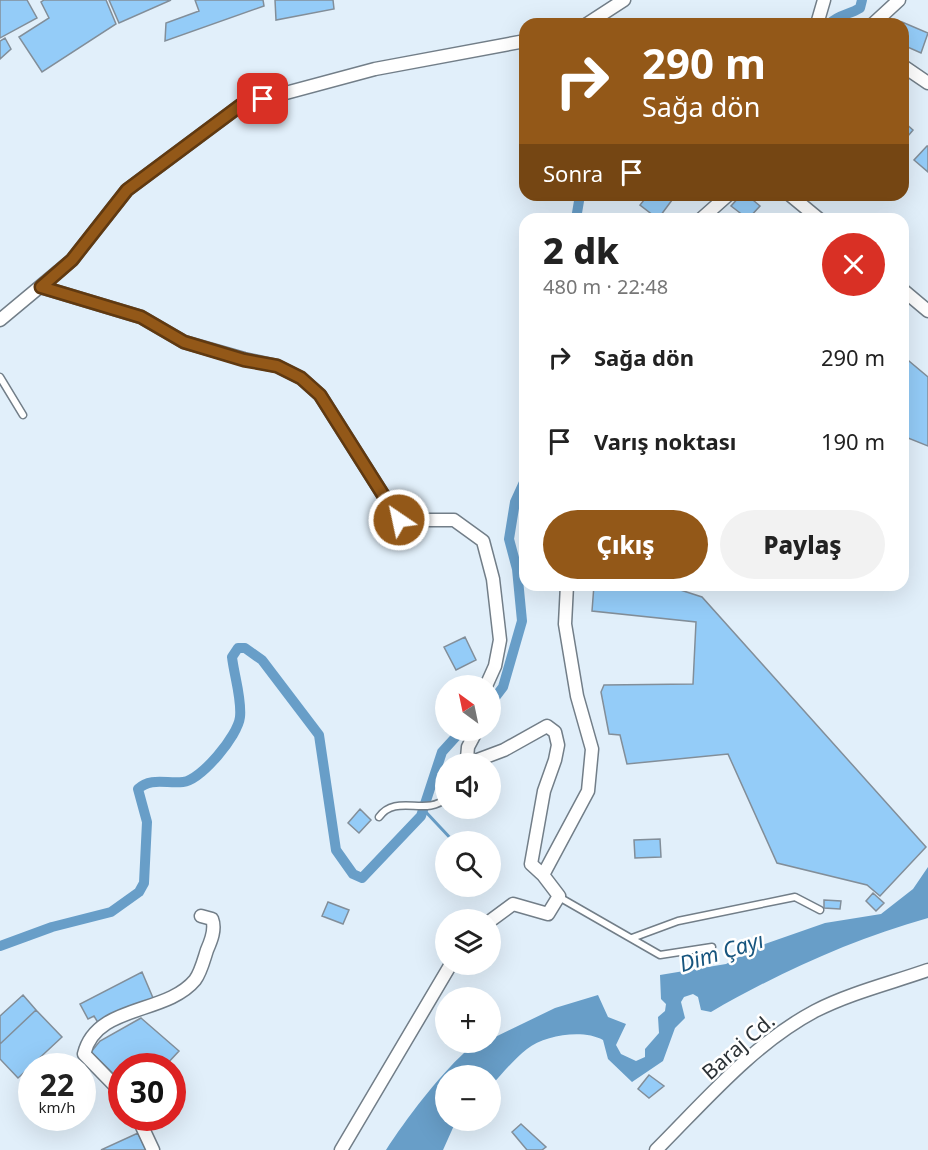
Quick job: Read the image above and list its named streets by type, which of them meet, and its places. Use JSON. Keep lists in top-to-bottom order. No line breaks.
{"streets":{"street":["Baraj Cd."]},"water":["Dim Çayı"],"north":"top left","page":{"turn":["290 m","Sağa dön"],"then":"Sonra","heading":["2 dk","480 m · 22:48"],"list":[{"name":"Sağa dön","value":"290 m"},{"name":"Varış noktası","value":"190 m"}],"buttons":["Çıkış","Paylaş"],"map_buttons":["+","−"],"speed":"22 km/h","limit":"30"}}
